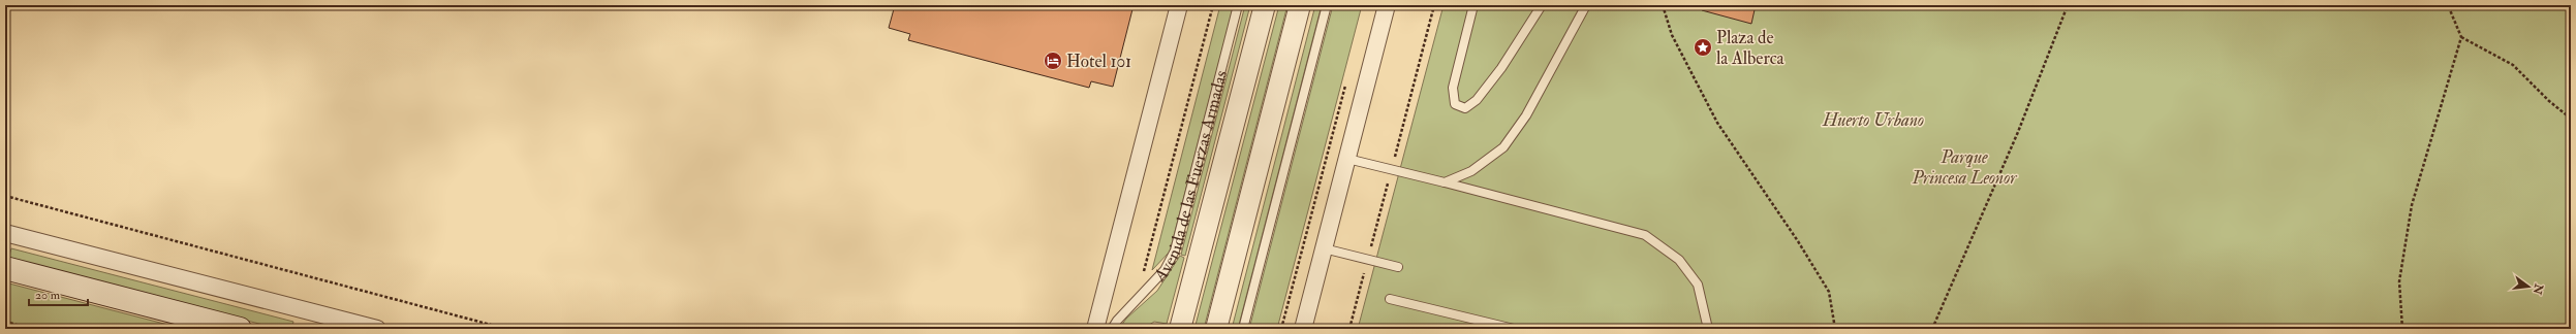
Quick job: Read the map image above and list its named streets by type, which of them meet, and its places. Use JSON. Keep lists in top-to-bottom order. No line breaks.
{"streets":{"street":["Avenida de las Fuerzas Armadas"]},"parks":["Huerto Urbano","Parque Princesa Leonor"],"places":{"place":["Plaza de la Alberca"],"hotel":["Hotel 101"]},"scale_bar":"20 m","north":"right"}
